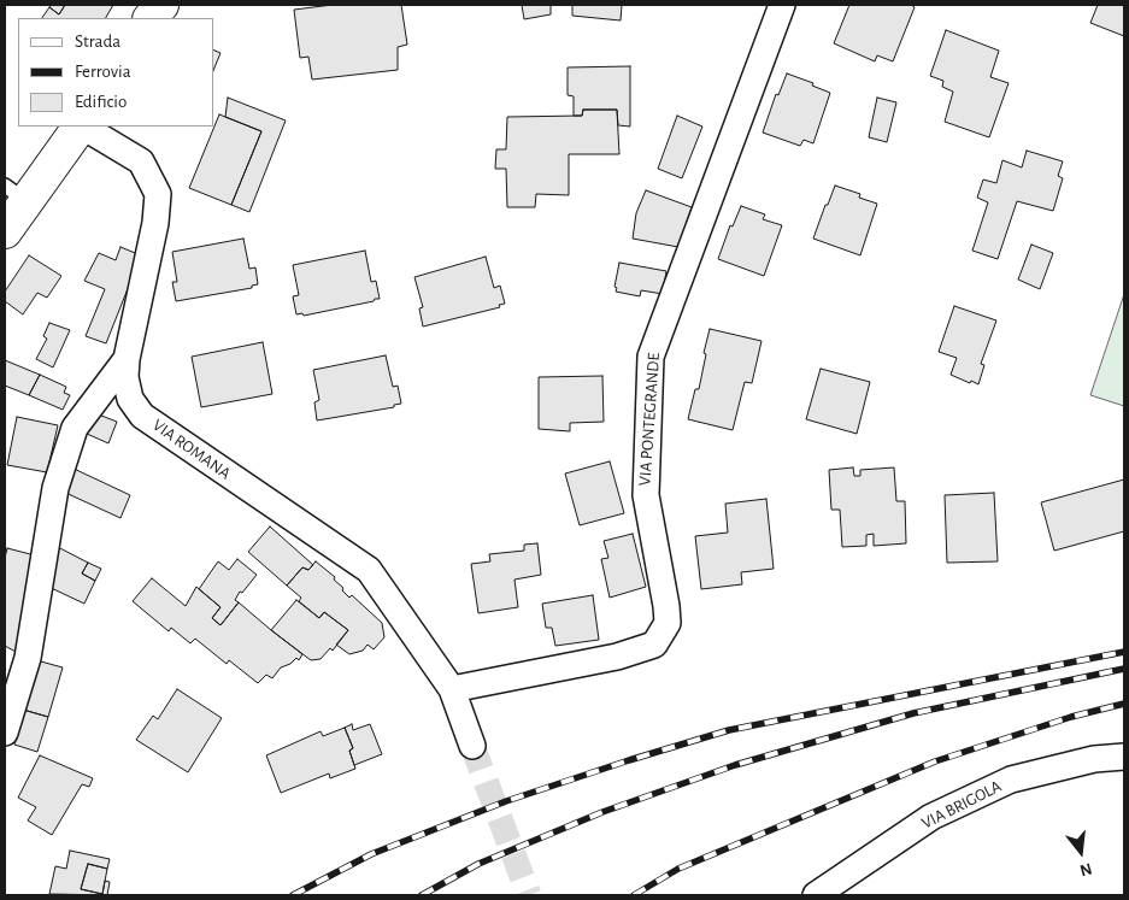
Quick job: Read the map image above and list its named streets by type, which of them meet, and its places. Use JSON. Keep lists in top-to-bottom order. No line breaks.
{"streets":{"street":["VIA PONTEGRANDE","VIA ROMANA","VIA BRIGOLA"]},"crossings":[["VIA PONTEGRANDE","VIA ROMANA"]],"legend":["Strada","Ferrovia","Edificio"],"north":"bottom"}
